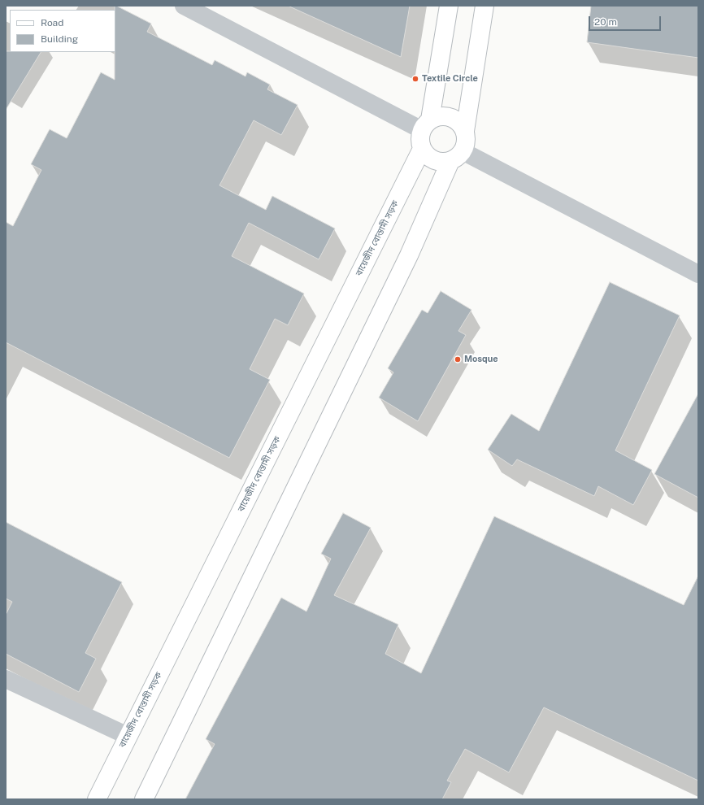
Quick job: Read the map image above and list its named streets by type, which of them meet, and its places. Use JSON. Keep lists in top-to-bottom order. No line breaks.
{"streets":{"main road":["বায়েজীদ বোস্তামী সড়ক"]},"places":["Textile Circle","Mosque"],"legend":["Road","Building"],"scale_bar":"20 m"}
